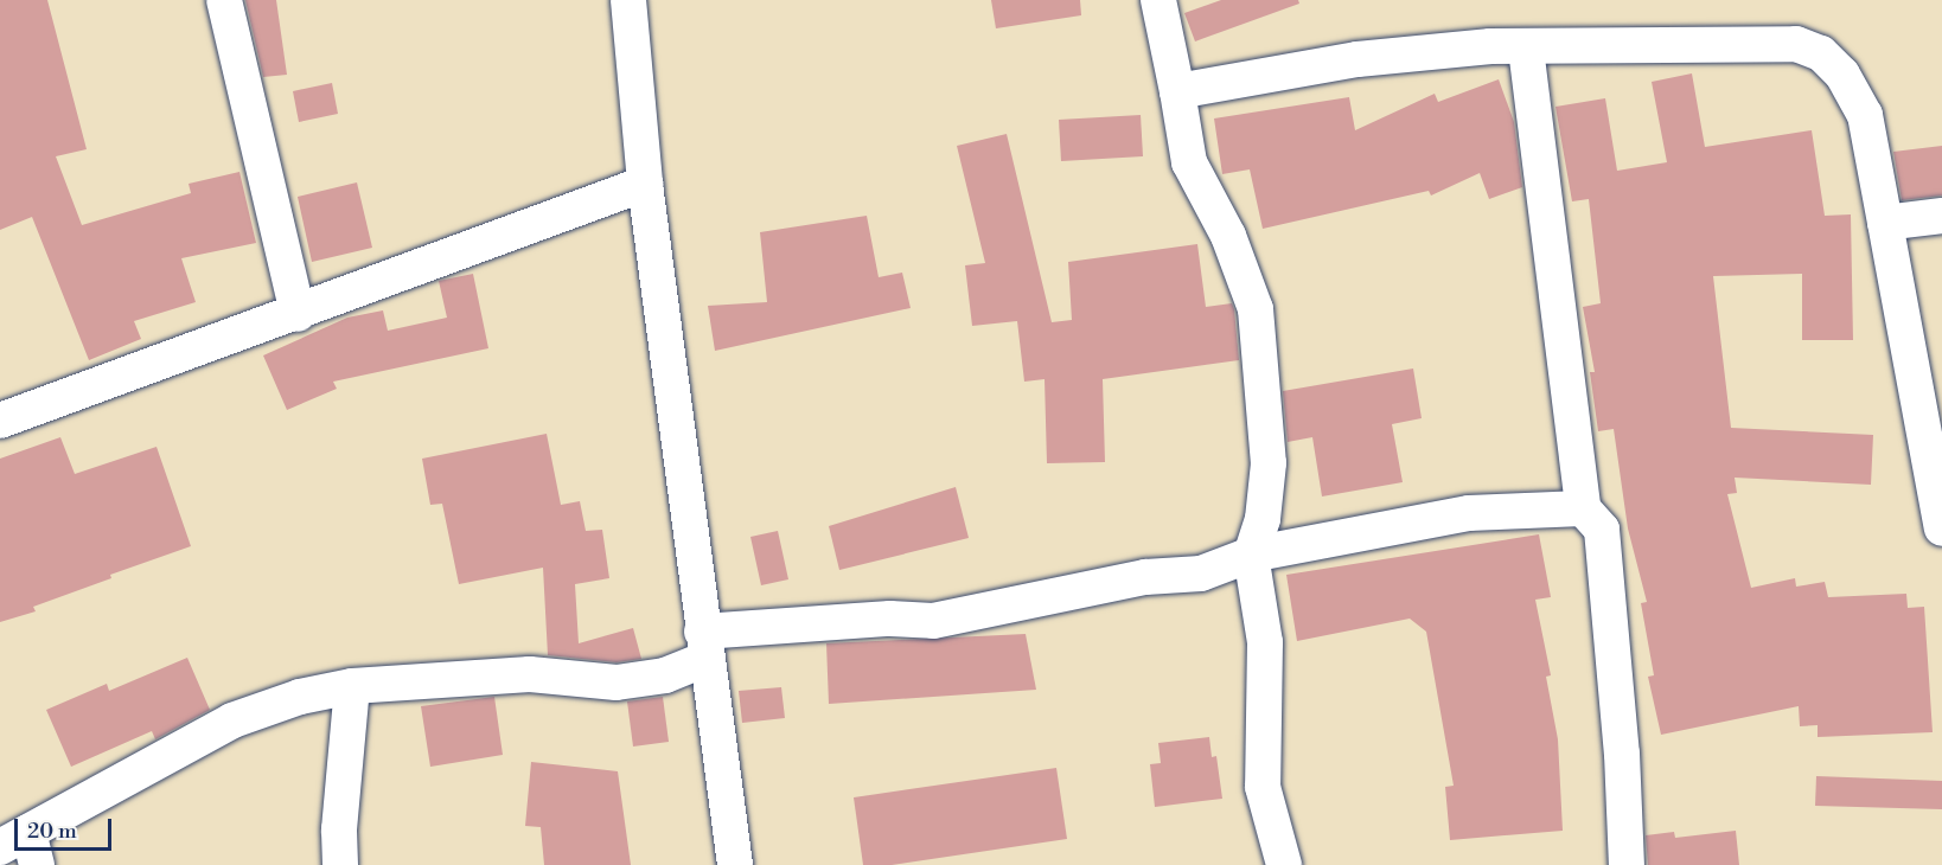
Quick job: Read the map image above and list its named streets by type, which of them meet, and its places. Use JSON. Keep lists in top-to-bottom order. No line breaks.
{"scale_bar":"20 m"}
